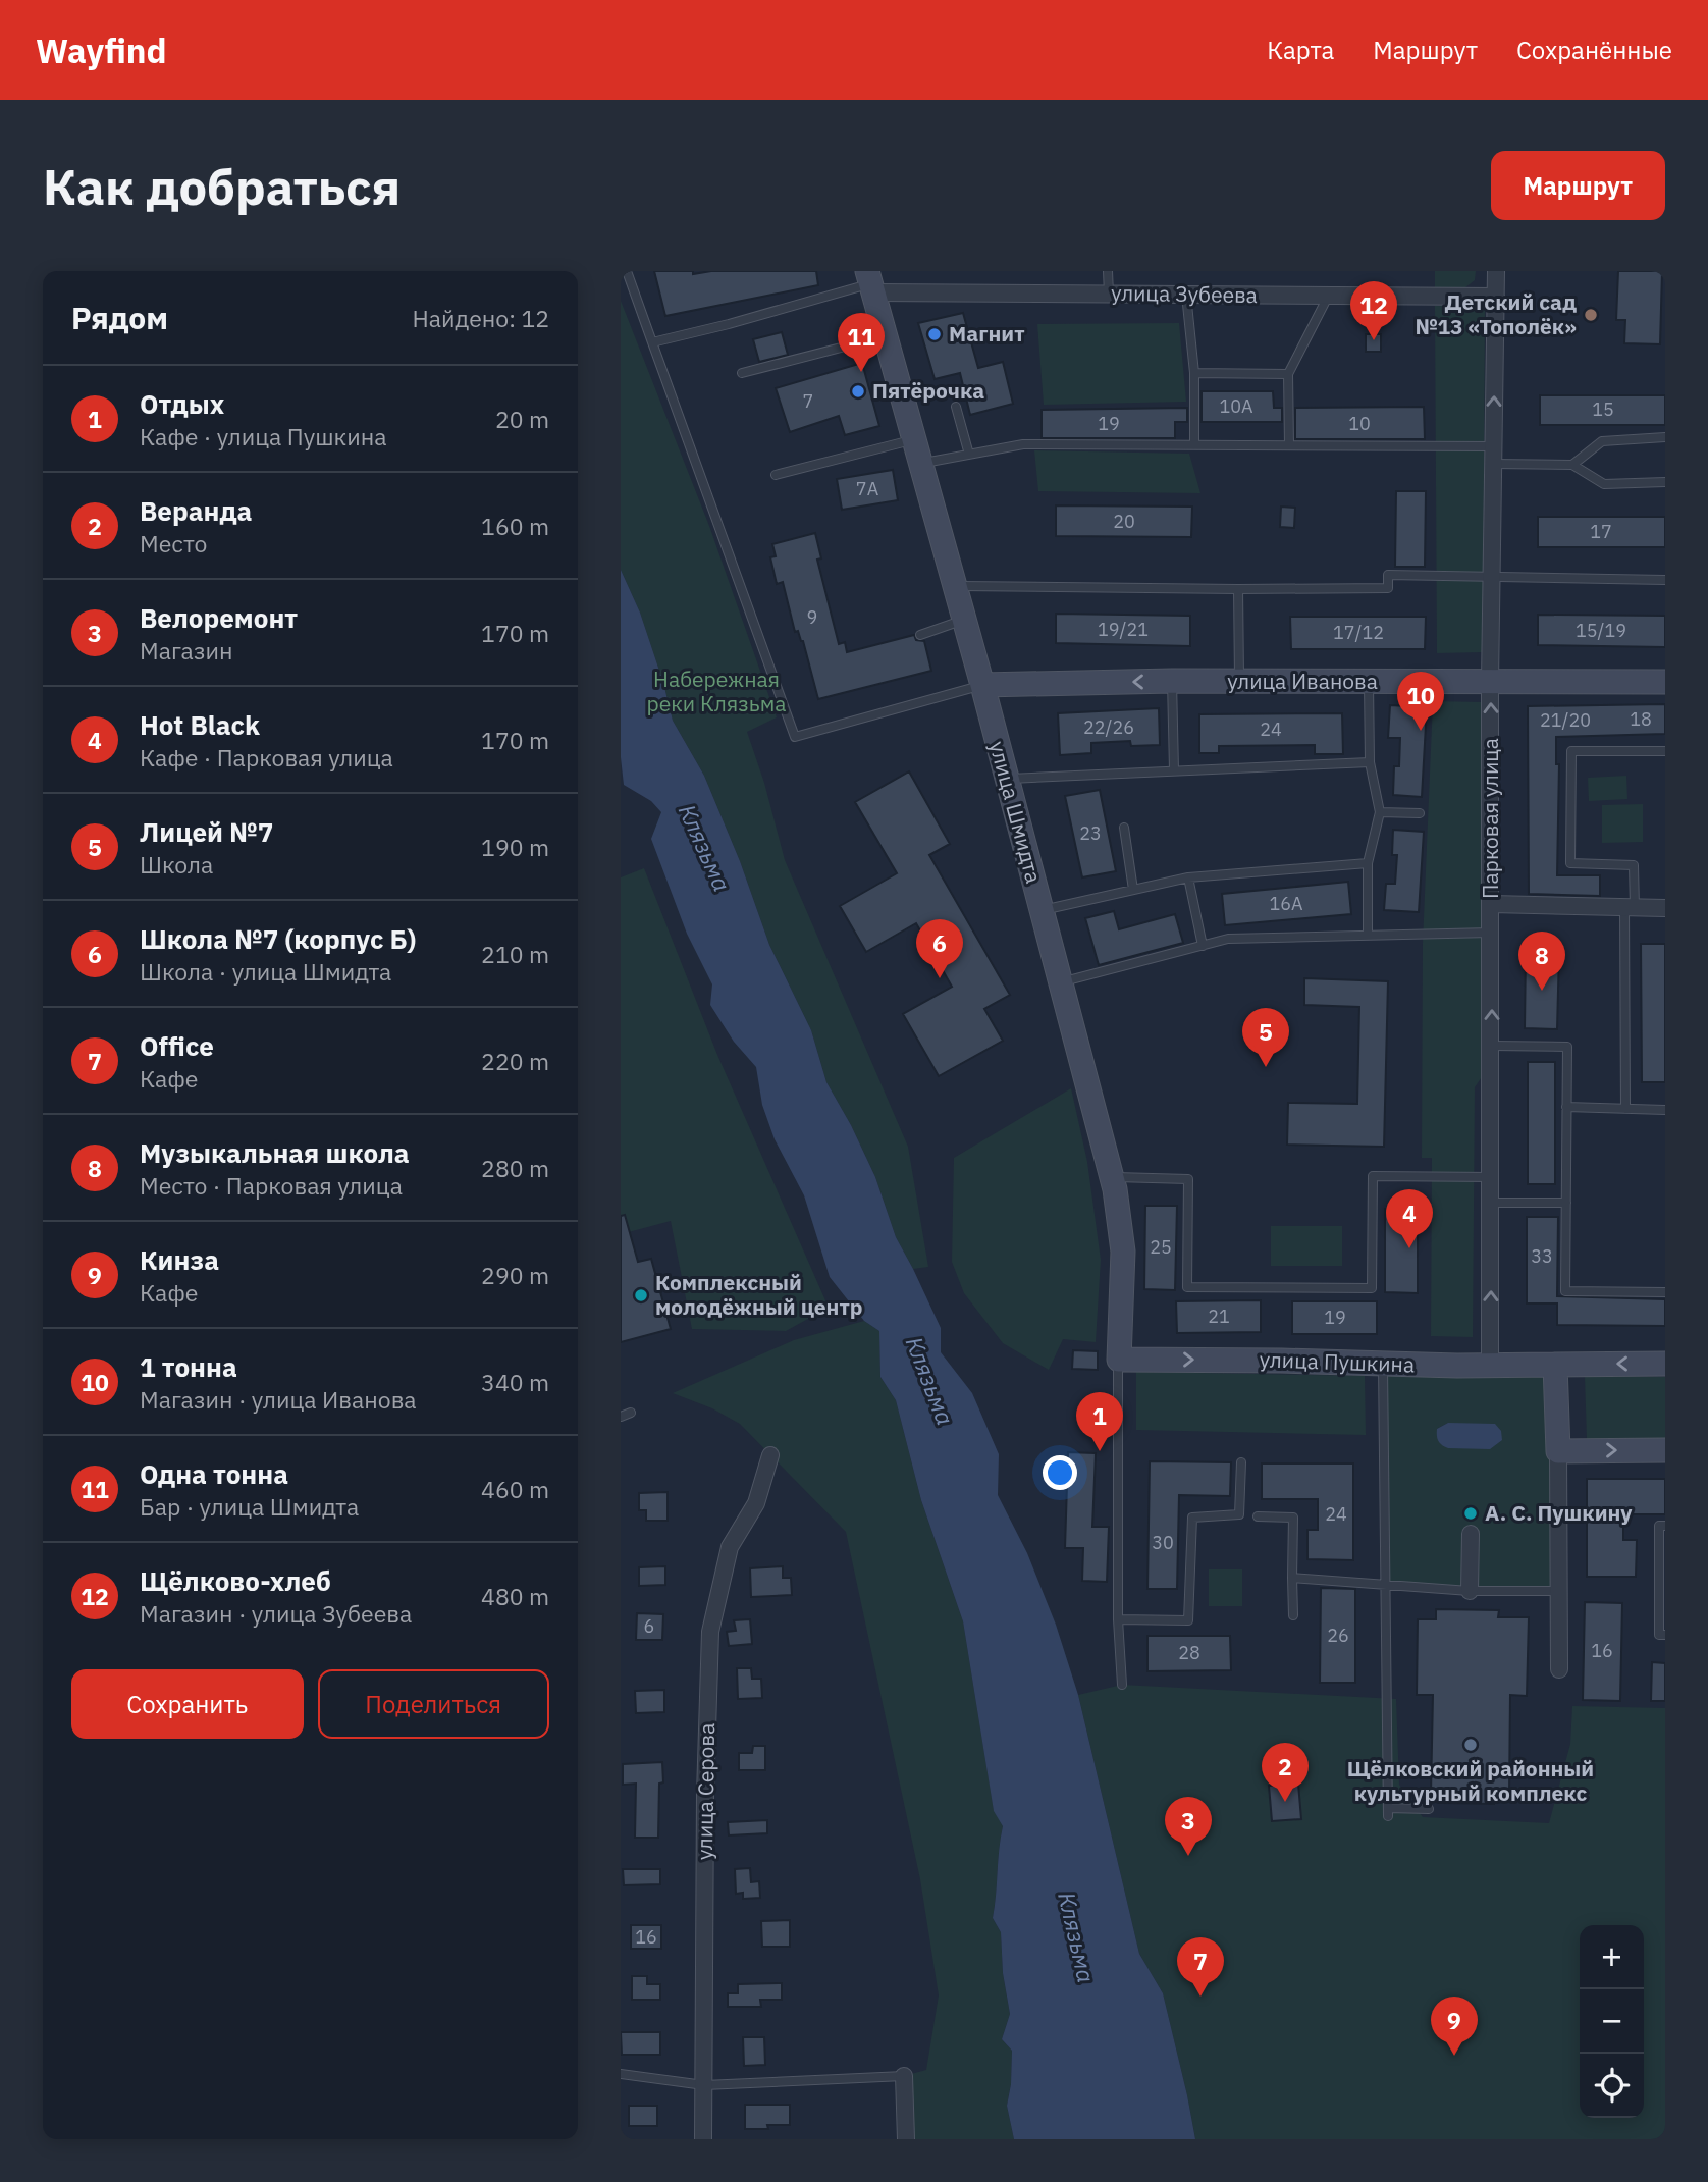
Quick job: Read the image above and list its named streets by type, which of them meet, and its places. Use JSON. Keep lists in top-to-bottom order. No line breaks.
{"streets":{"street":["улица Зубеева","улица Иванова","улица Шмидта","Парковая улица","улица Пушкина","улица Серова"]},"crossings":[["улица Зубеева","улица Шмидта"],["улица Зубеева","Парковая улица"],["улица Иванова","улица Шмидта"],["улица Иванова","Парковая улица"],["улица Шмидта","улица Пушкина"],["Парковая улица","улица Пушкина"]],"one_way":["Парковая улица"],"water":["Клязьма"],"parks":["Набережная реки Клязьма"],"places":["Детский сад №13 «Тополёк»","Магнит","Пятёрочка","Комплексный молодёжный центр","А. С. Пушкину","Щёлковский районный культурный комплекс"],"house_numbers":["7","10А","15","19","10","7А","20","17","9","19/21","15/19","17/12","18","21/20","22/26","24","23","16А","25","33","21","19","24","30","6","26","16","28","16"],"page":{"header":"Wayfind","nav":["Карта","Маршрут","Сохранённые"],"buttons":["Маршрут",["Сохранить","Поделиться"]],"title":"Как добраться","heading":["Рядом","Найдено: 12"],"pins":["12","11","10","6","8","5","4","1","2","3","7","9"],"list":[{"mark":"1","name":"Отдых","note":"Кафе · улица Пушкина","value":"20 m"},{"mark":"2","name":"Веранда","note":"Место","value":"160 m"},{"mark":"3","name":"Велоремонт","note":"Магазин","value":"170 m"},{"mark":"4","name":"Hot Black","note":"Кафе · Парковая улица","value":"170 m"},{"mark":"5","name":"Лицей №7","note":"Школа","value":"190 m"},{"mark":"6","name":"Школа №7 (корпус Б)","note":"Школа · улица Шмидта","value":"210 m"},{"mark":"7","name":"Office","note":"Кафе","value":"220 m"},{"mark":"8","name":"Музыкальная школа","note":"Место · Парковая улица","value":"280 m"},{"mark":"9","name":"Кинза","note":"Кафе","value":"290 m"},{"mark":"10","name":"1 тонна","note":"Магазин · улица Иванова","value":"340 m"},{"mark":"11","name":"Одна тонна","note":"Бар · улица Шмидта","value":"460 m"},{"mark":"12","name":"Щёлково-хлеб","note":"Магазин · улица Зубеева","value":"480 m"}],"map_buttons":["+","−"]}}
